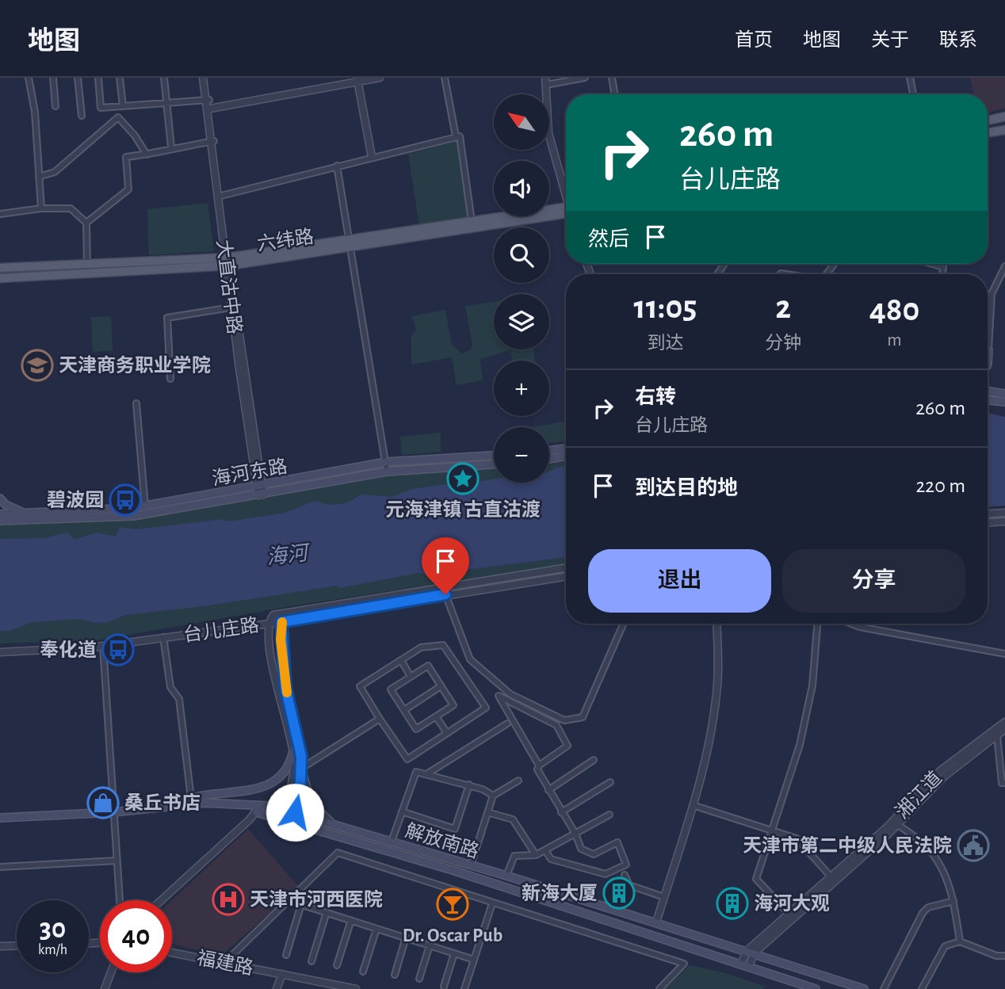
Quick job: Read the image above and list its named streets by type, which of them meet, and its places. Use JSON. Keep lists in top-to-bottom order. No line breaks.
{"streets":{"main road":["六纬路","海河东路","解放南路"],"street":["大直沽中路","台儿庄路","湘江道","福建路"]},"crossings":[["六纬路","大直沽中路"],["大直沽中路","海河东路"],["湘江道","解放南路"]],"water":["海河"],"places":{"school or university":["天津商务职业学院"],"place":["元海津镇 古直沽渡"],"bus stop":["碧波园","奉化道"],"shop":["桑丘书店"],"public building":["天津市第二中级人民法院"],"building":["新海大厦","海河大观"],"hospital":["天津市河西医院"],"bar":["Dr. Oscar Pub"]},"north":"top left","page":{"header":"地图","nav":["首页","地图","关于","联系"],"map_buttons":["+","−"],"turn":["260 m","台儿庄路"],"then":"然后","eta":["11:05","到达","2","分钟","480","m"],"list":[{"name":"右转","note":"台儿庄路","value":"260 m"},{"name":"到达目的地","value":"220 m"}],"buttons":["退出","分享"],"speed":"30 km/h","limit":"40"}}
